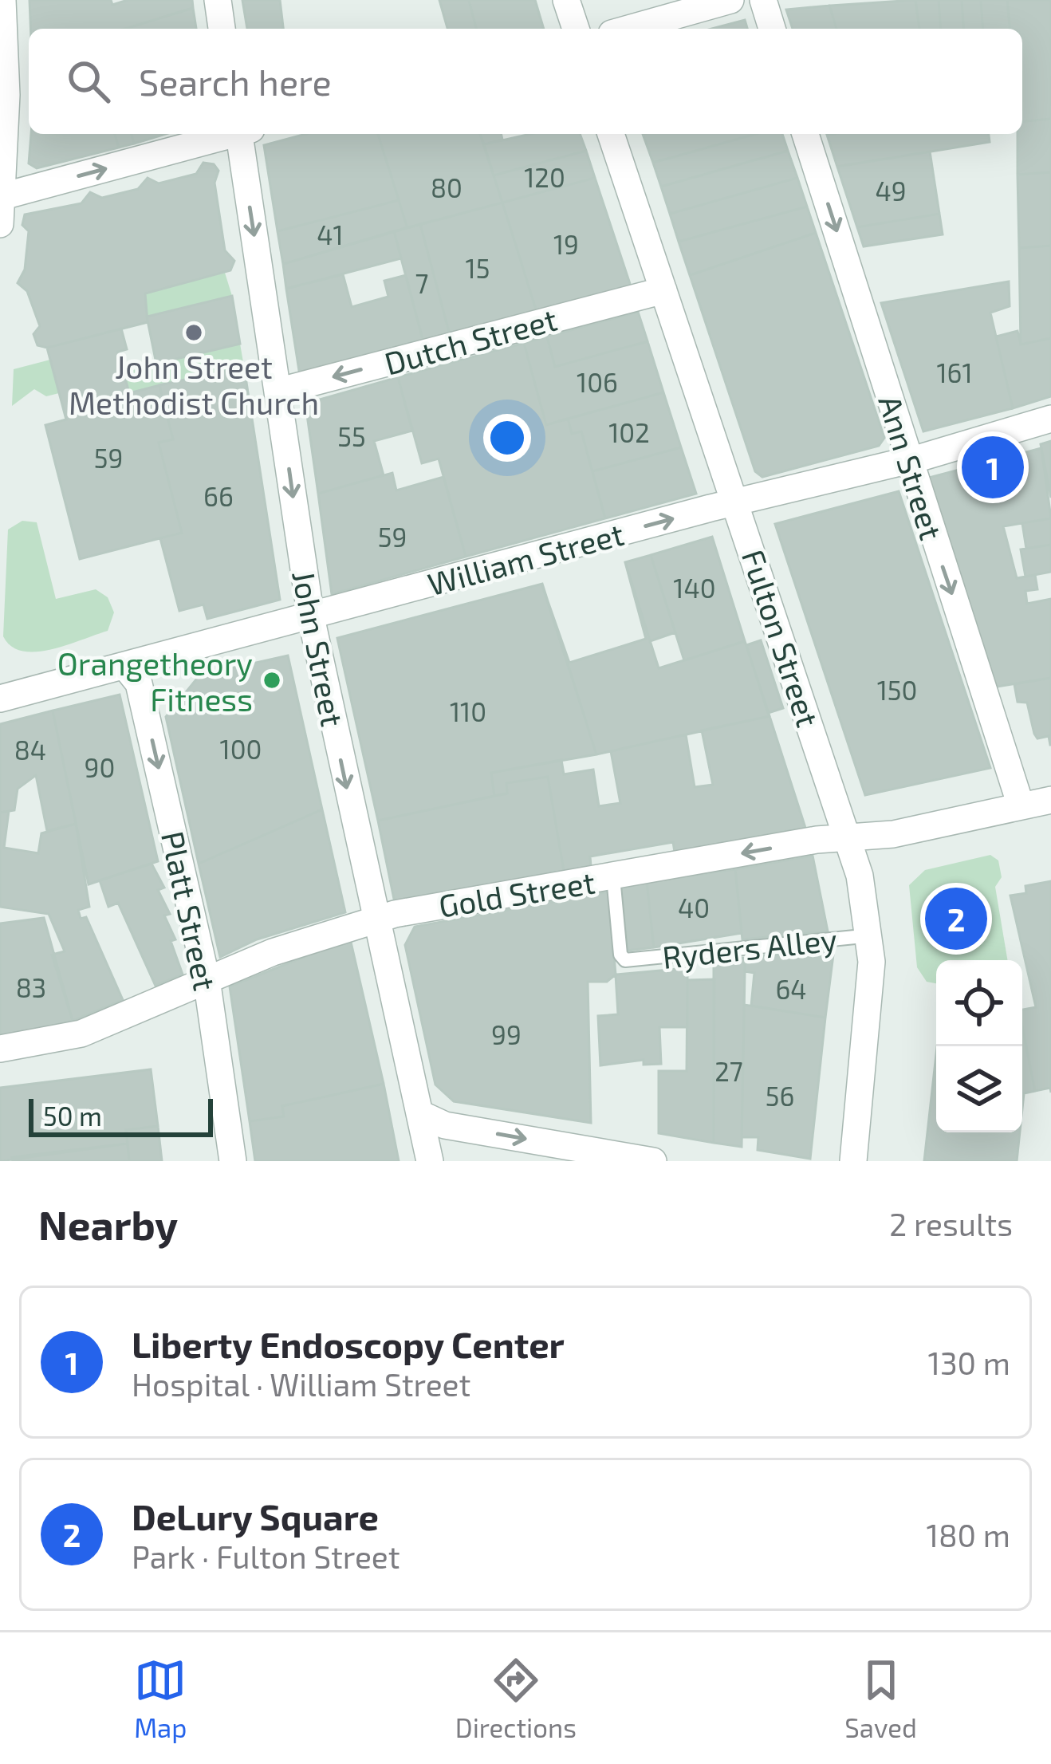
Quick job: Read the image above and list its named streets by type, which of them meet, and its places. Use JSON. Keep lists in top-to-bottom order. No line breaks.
{"streets":{"street":["Dutch Street","Ann Street","William Street","Fulton Street","John Street","Gold Street","Platt Street"],"lane":["Ryders Alley"]},"crossings":[["Dutch Street","Fulton Street"],["Dutch Street","John Street"],["Ann Street","William Street"],["Ann Street","Gold Street"],["William Street","Fulton Street"],["William Street","John Street"],["William Street","Platt Street"],["Fulton Street","Gold Street"],["Fulton Street","Ryders Alley"],["John Street","Gold Street"],["Gold Street","Platt Street"],["Gold Street","Ryders Alley"]],"one_way":["Dutch Street","Ann Street","William Street","John Street","Platt Street"],"places":["John Street Methodist Church","Orangetheory Fitness"],"house_numbers":["120","80","49","41","19","15","7","161","106","102","55","59","66","59","140","150","110","100","84","90","40","83","64","99","27","56"],"scale_bar":"50 m","page":{"search":"Search here","pins":["1","2"],"scale":"50 m","heading":["Nearby","2 results"],"list":[{"mark":"1","name":"Liberty Endoscopy Center","note":"Hospital · William Street","value":"130 m"},{"mark":"2","name":"DeLury Square","note":"Park · Fulton Street","value":"180 m"}],"nav":["Map","Directions","Saved"]}}
